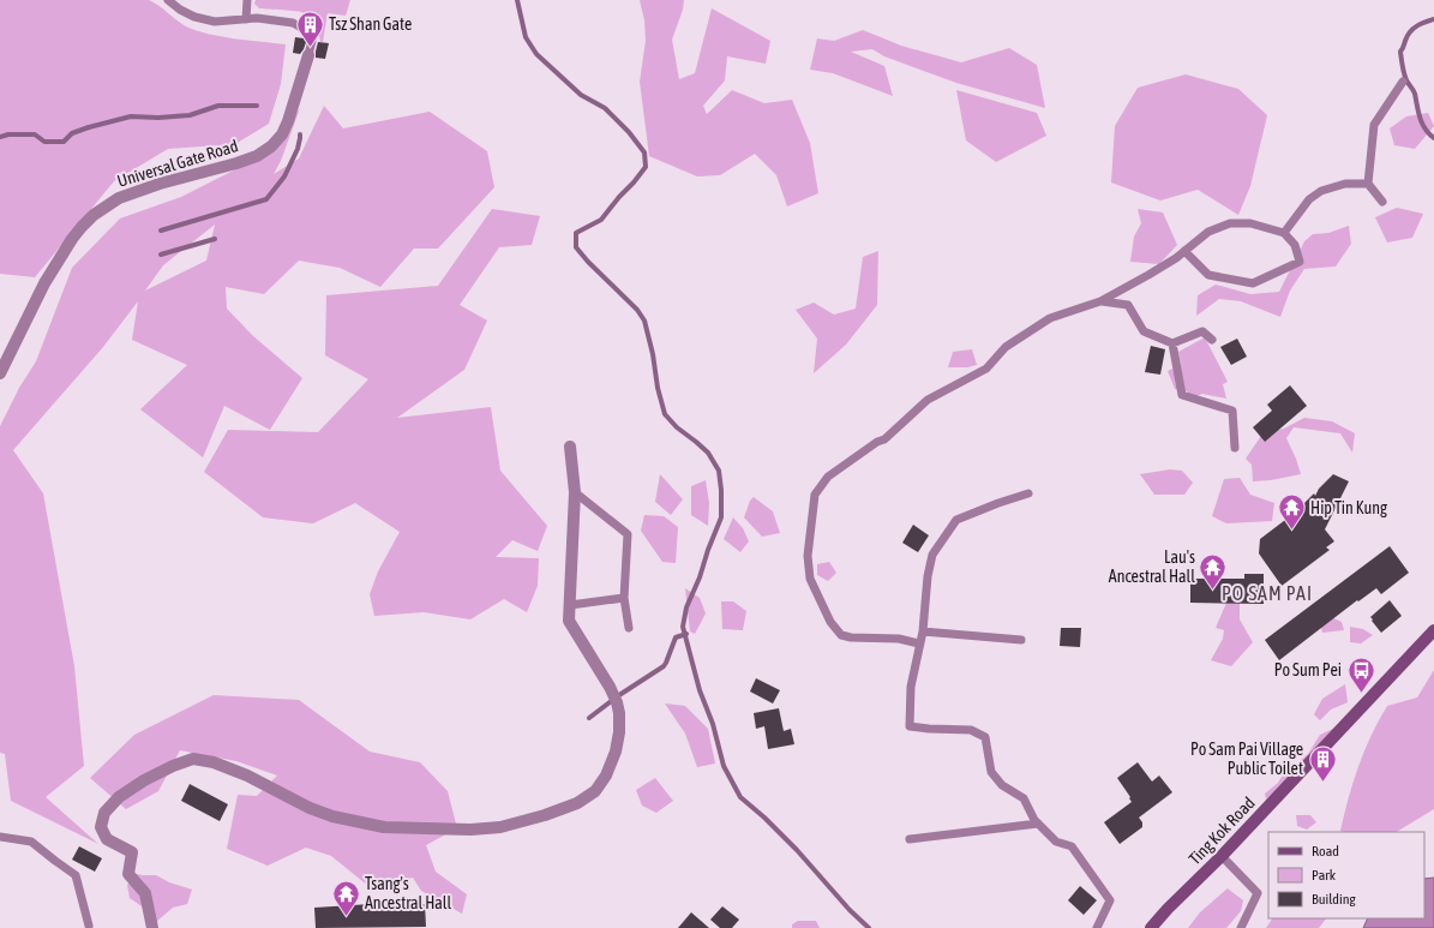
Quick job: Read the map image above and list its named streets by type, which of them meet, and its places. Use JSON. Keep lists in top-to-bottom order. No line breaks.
{"streets":{"main road":["Ting Kok Road"],"street":["Universal Gate Road"]},"districts":["PO SAM PAI"],"places":{"building":["Tsz Shan Gate","Po Sam Pai Village Public Toilet"],"temple":["Hip Tin Kung","Lau's Ancestral Hall","Tsang's Ancestral Hall"],"bus stop":["Po Sum Pei"]},"legend":["Road","Park","Building"]}
